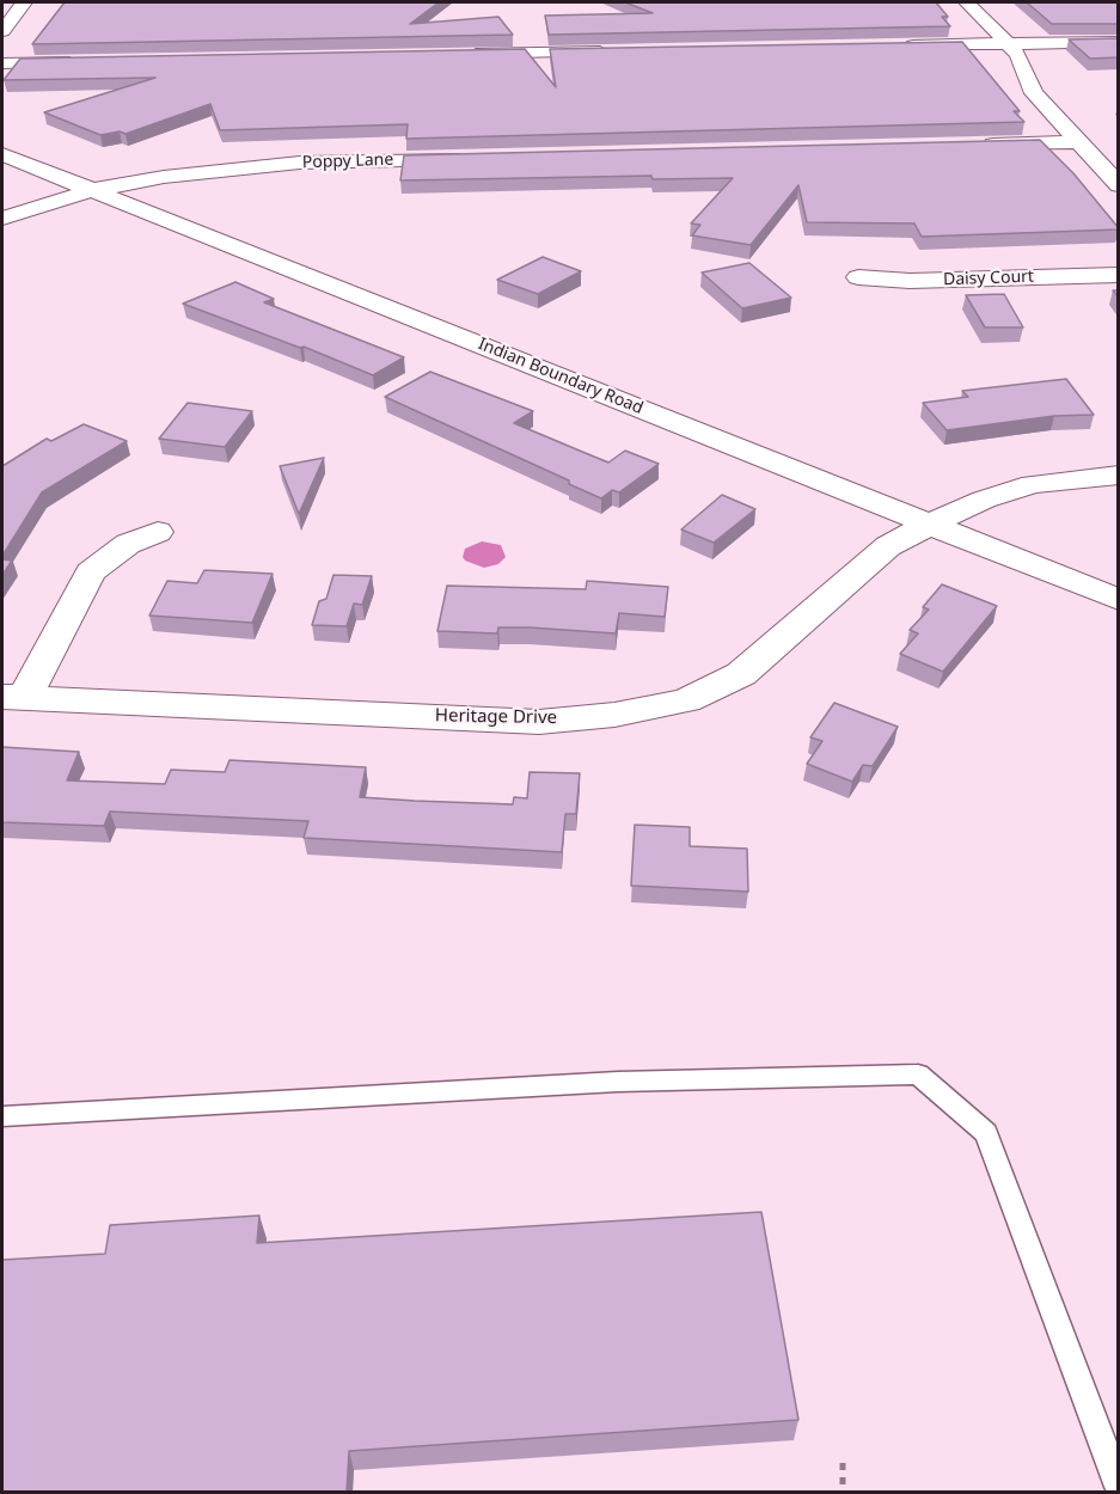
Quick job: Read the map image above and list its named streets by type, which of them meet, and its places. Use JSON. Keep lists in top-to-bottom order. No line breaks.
{"streets":{"street":["Poppy Lane","Daisy Court","Indian Boundary Road","Heritage Drive"]},"crossings":[["Poppy Lane","Indian Boundary Road"],["Indian Boundary Road","Heritage Drive"]]}
